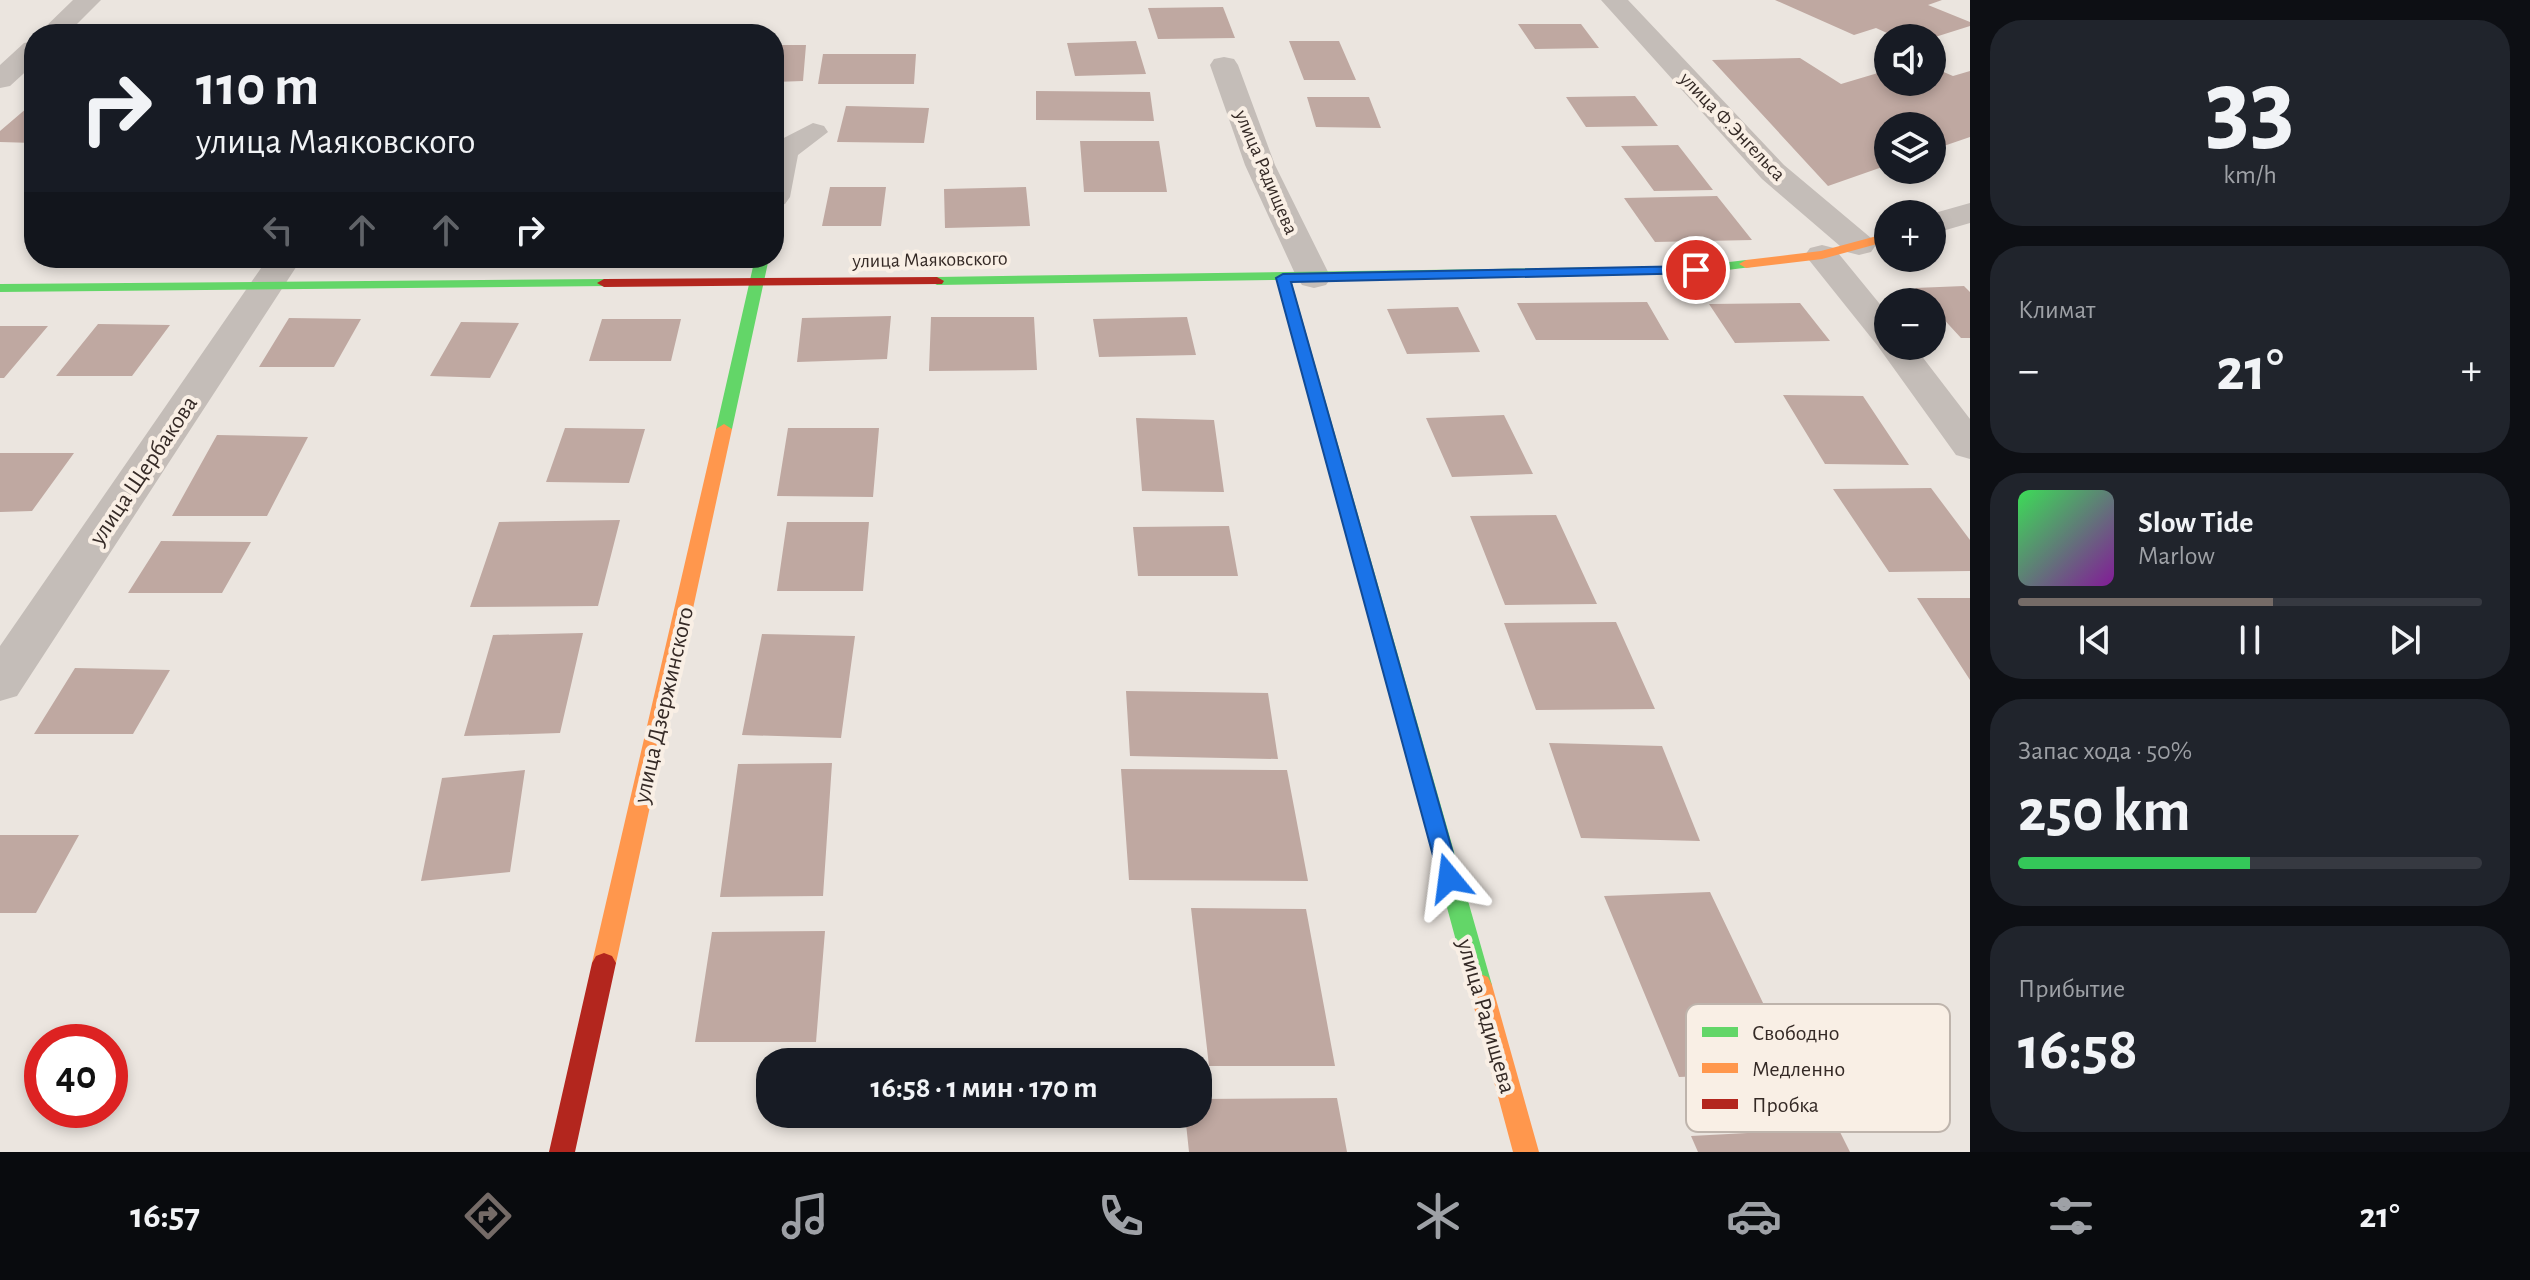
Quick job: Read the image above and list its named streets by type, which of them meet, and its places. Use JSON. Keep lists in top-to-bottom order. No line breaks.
{"streets":{"street":["улица Ф.Энгельса","улица Радищева","улица Маяковского","улица Щербакова","улица Дзержинского"]},"crossings":[["улица Ф.Энгельса","улица Маяковского"],["улица Радищева","улица Маяковского"],["улица Маяковского","улица Щербакова"],["улица Маяковского","улица Дзержинского"]],"legend":["Свободно","Медленно","Пробка"],"page":{"tile":[["33","km/h"],"Климат",["Запас хода · 50%","250 km"],["Прибытие","16:58"]],"map_buttons":["+","−"],"turn":["110 m","улица Маяковского"],"heat":["−","21°","+"],"song":["Slow Tide","Marlow"],"limit":"40","trip":"16:58 · 1 мин · 170 m","tabs":["16:57","21°"]}}
